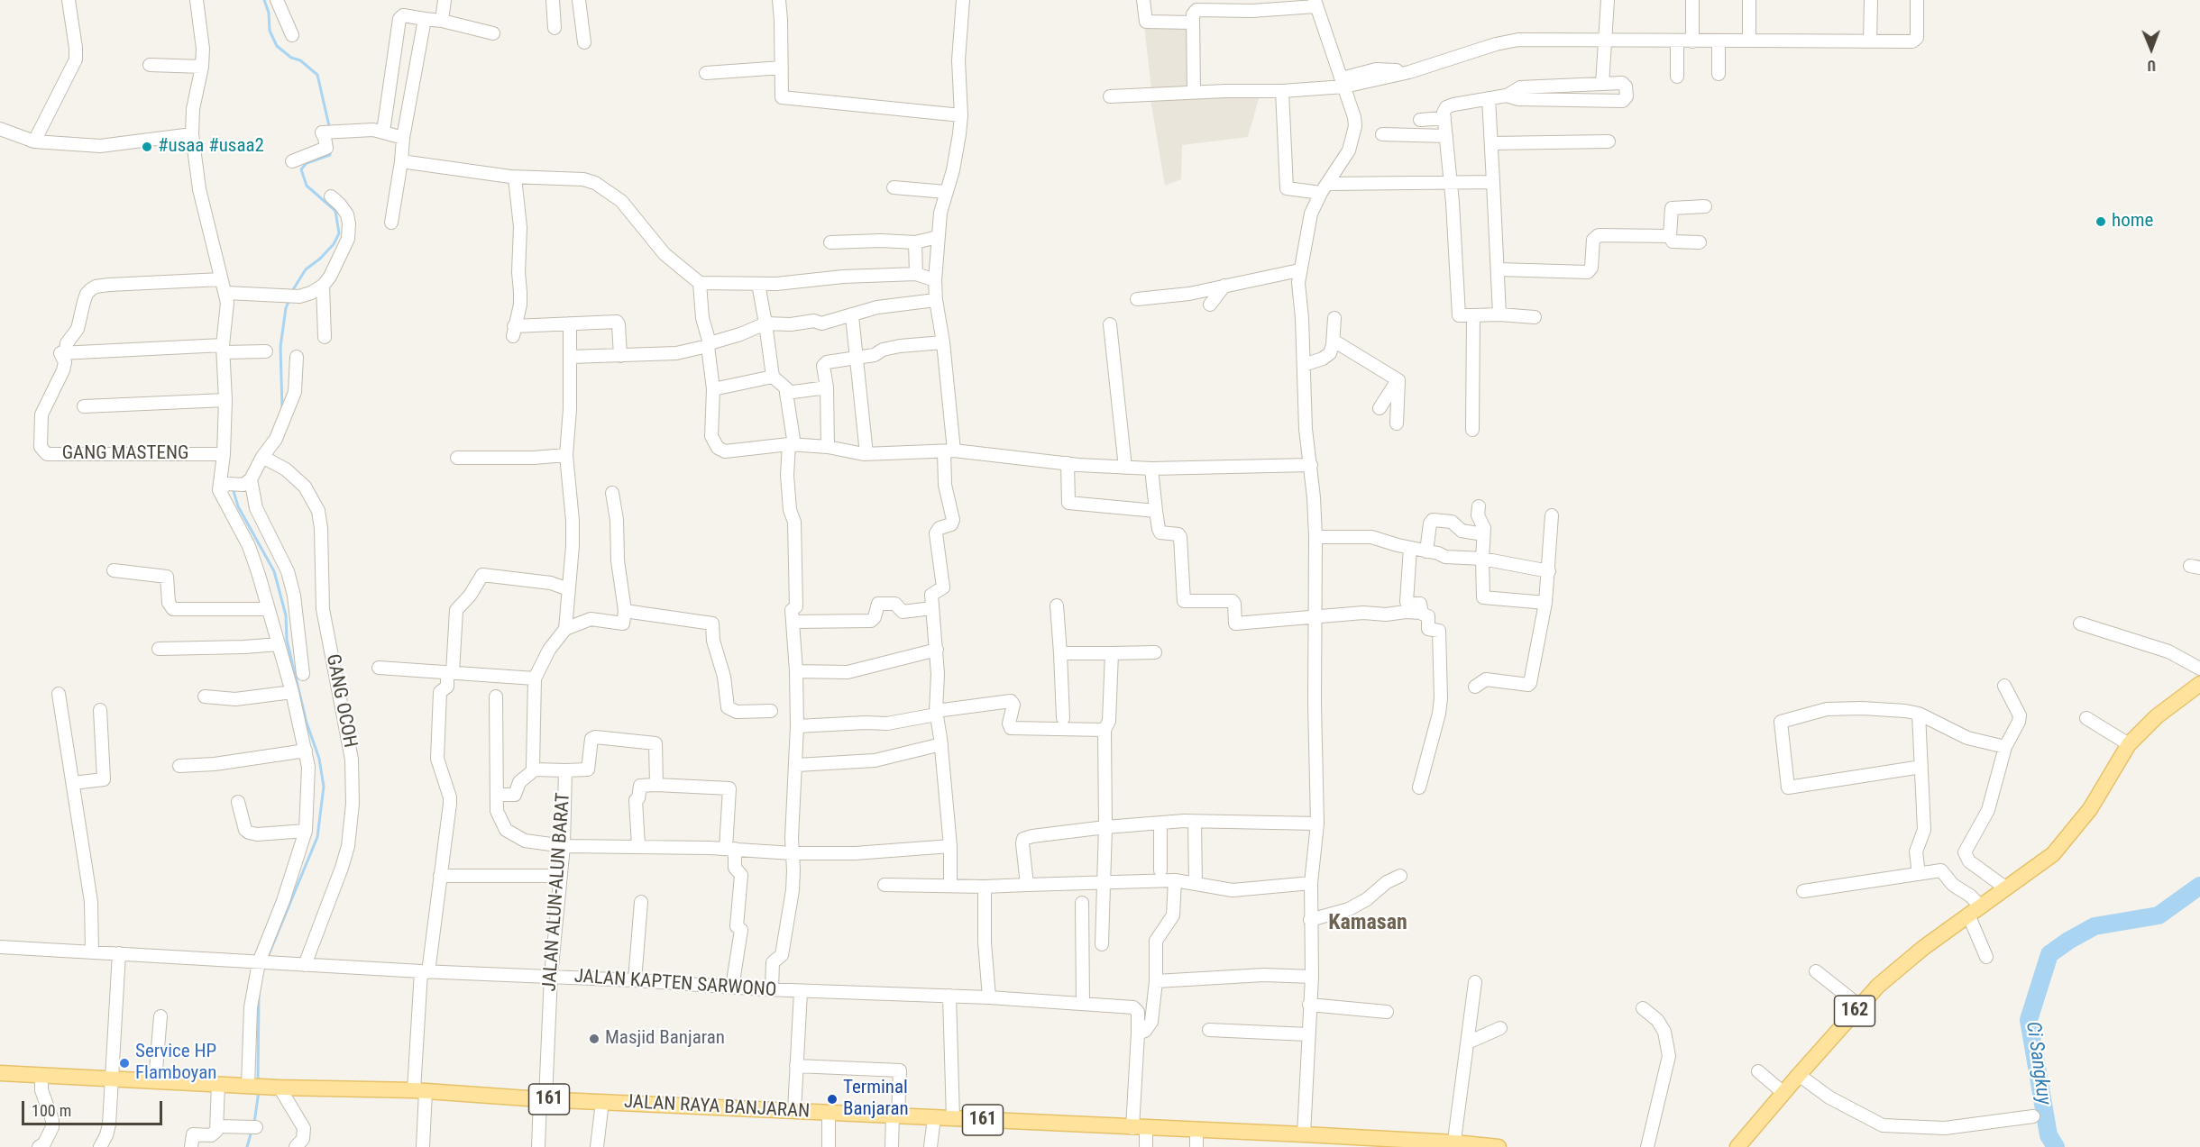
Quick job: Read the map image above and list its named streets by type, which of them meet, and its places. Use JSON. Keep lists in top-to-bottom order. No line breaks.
{"streets":{"main road":["162","161","JALAN RAYA BANJARAN"],"street":["GANG MASTENG","GANG OCOH","JALAN ALUN-ALUN BARAT","JALAN KAPTEN SARWONO"]},"crossings":[["GANG OCOH","JALAN KAPTEN SARWONO"],["JALAN ALUN-ALUN BARAT","JALAN KAPTEN SARWONO"],["JALAN ALUN-ALUN BARAT","JALAN RAYA BANJARAN"]],"districts":["Kamasan"],"water":["Ci Sangkuy"],"places":["#usaa #usaa2","home","Masjid Banjaran","Service HP Flamboyan","Terminal Banjaran"],"scale_bar":"100 m","north":"bottom"}
